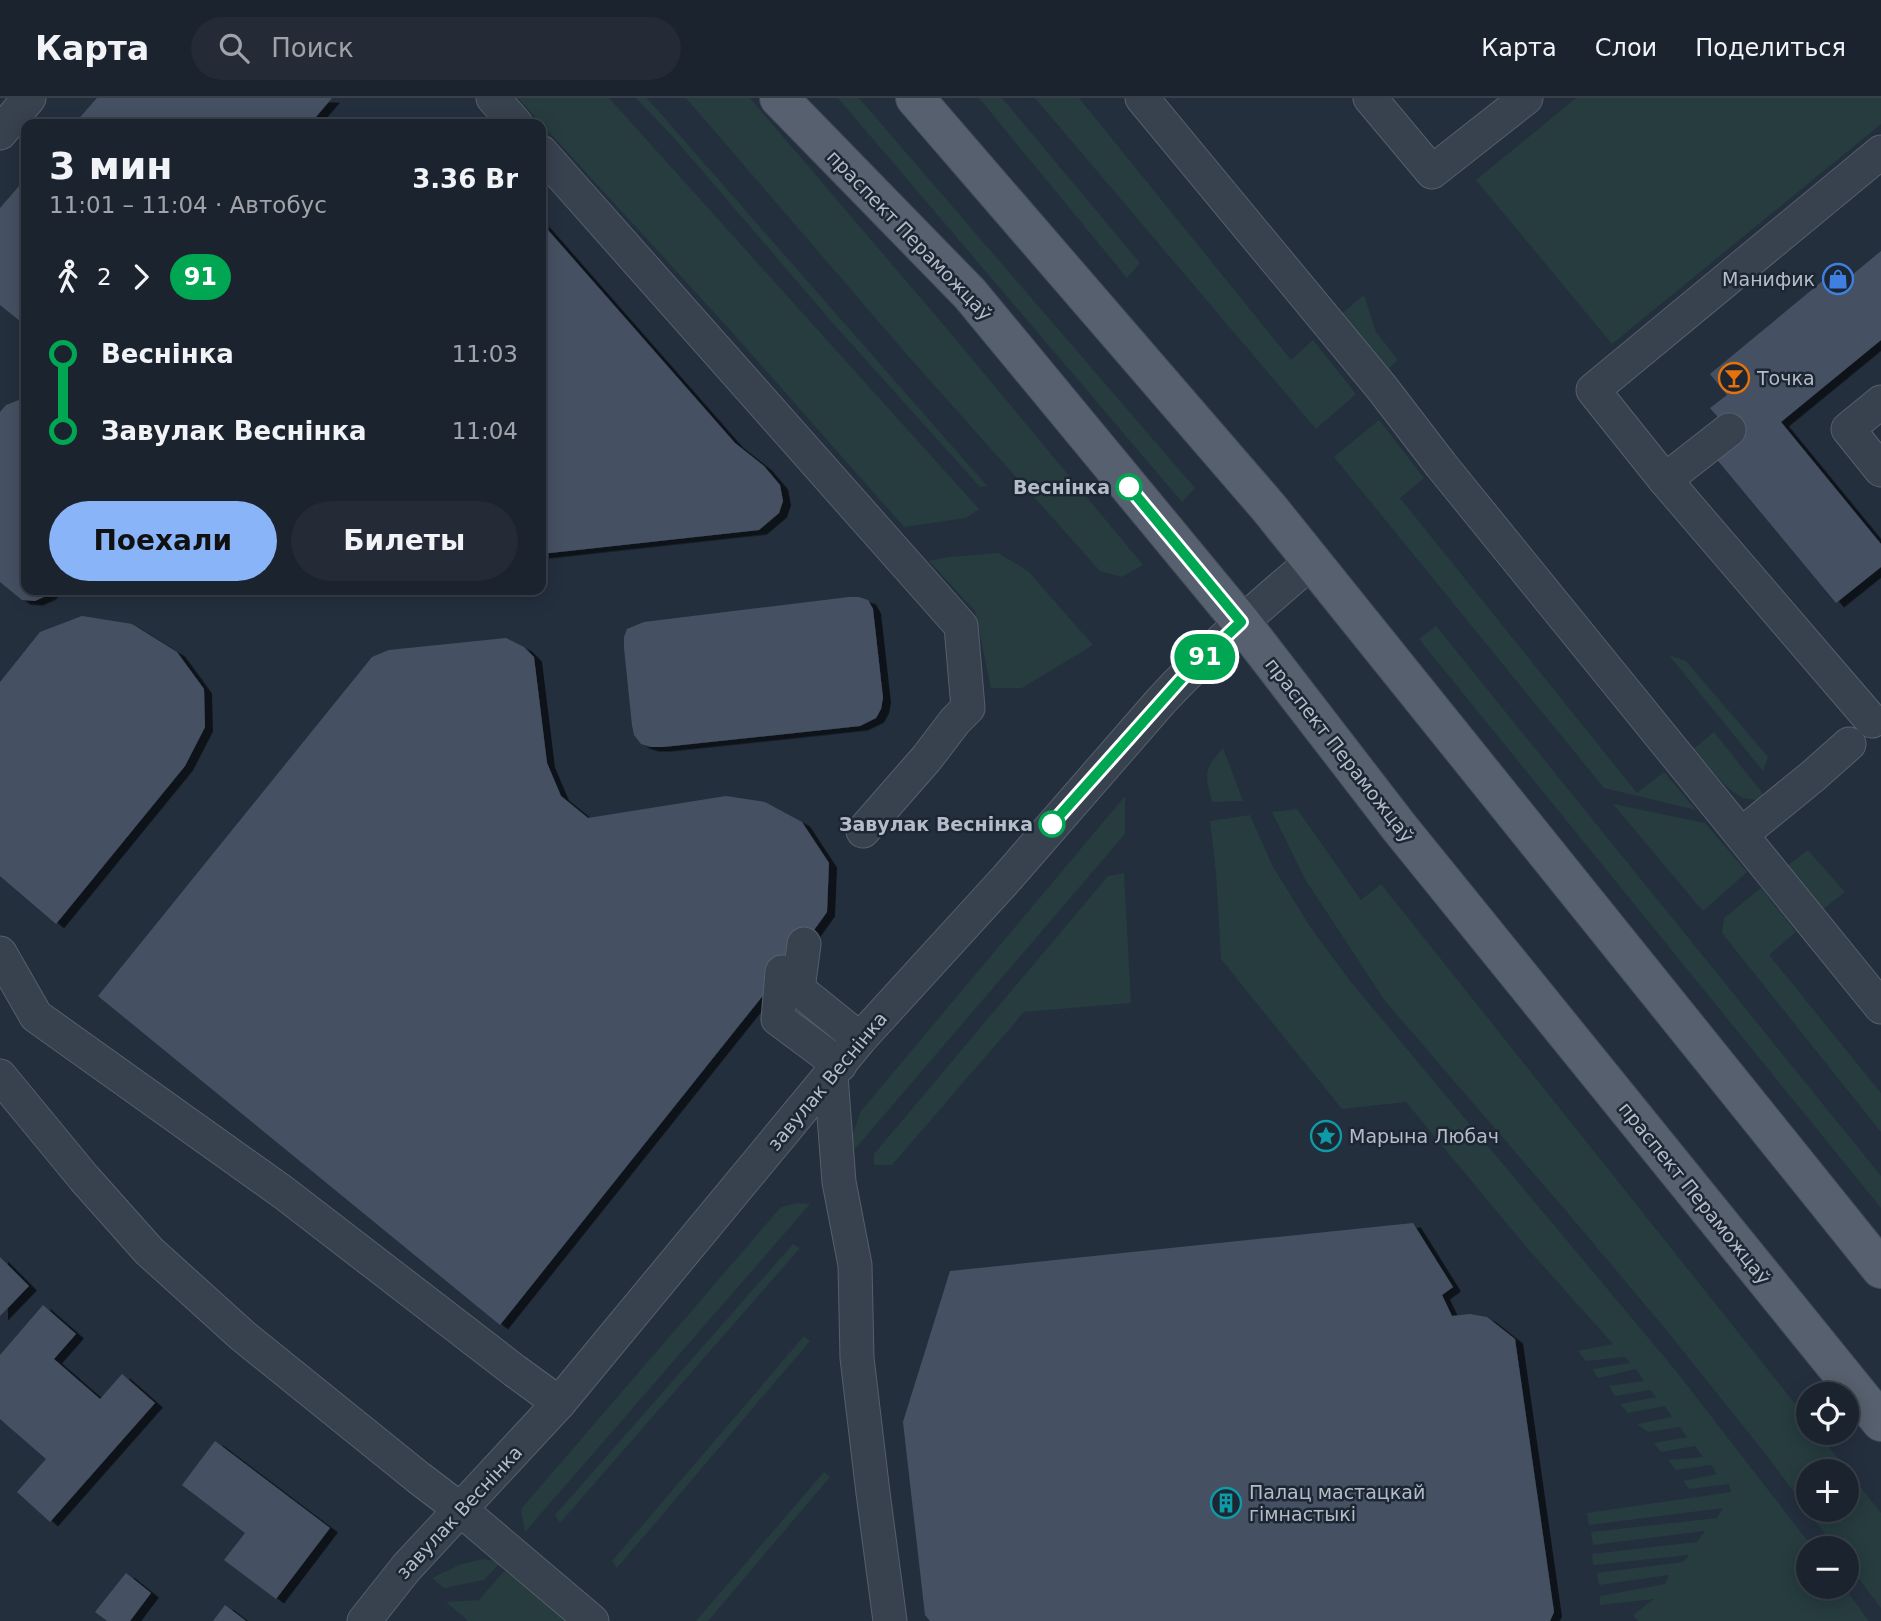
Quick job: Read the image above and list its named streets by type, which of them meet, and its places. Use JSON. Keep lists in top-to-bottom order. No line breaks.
{"streets":{"main road":["праспект Пераможцаў"],"street":["завулак Веснінка"]},"crossings":[["праспект Пераможцаў","завулак Веснінка"]],"places":{"shop":["Манифик"],"bar":["Точка"],"other":["Веснінка","Завулак Веснінка"],"place":["Марына Любач"],"building":["Палац мастацкай гімнастыкі"]},"lines":["bus line 91"],"page":{"header":"Карта","search":"Поиск","nav":["Карта","Слои","Поделиться"],"on_map":"91","heading":["3 мин","11:01 – 11:04 · Автобус","3.36 Br"],"legs":["2","91"],"list":[{"name":"Веснінка","value":"11:03"},{"name":"Завулак Веснінка","value":"11:04"}],"buttons":["Поехали","Билеты"],"map_buttons":["+","−"]}}
